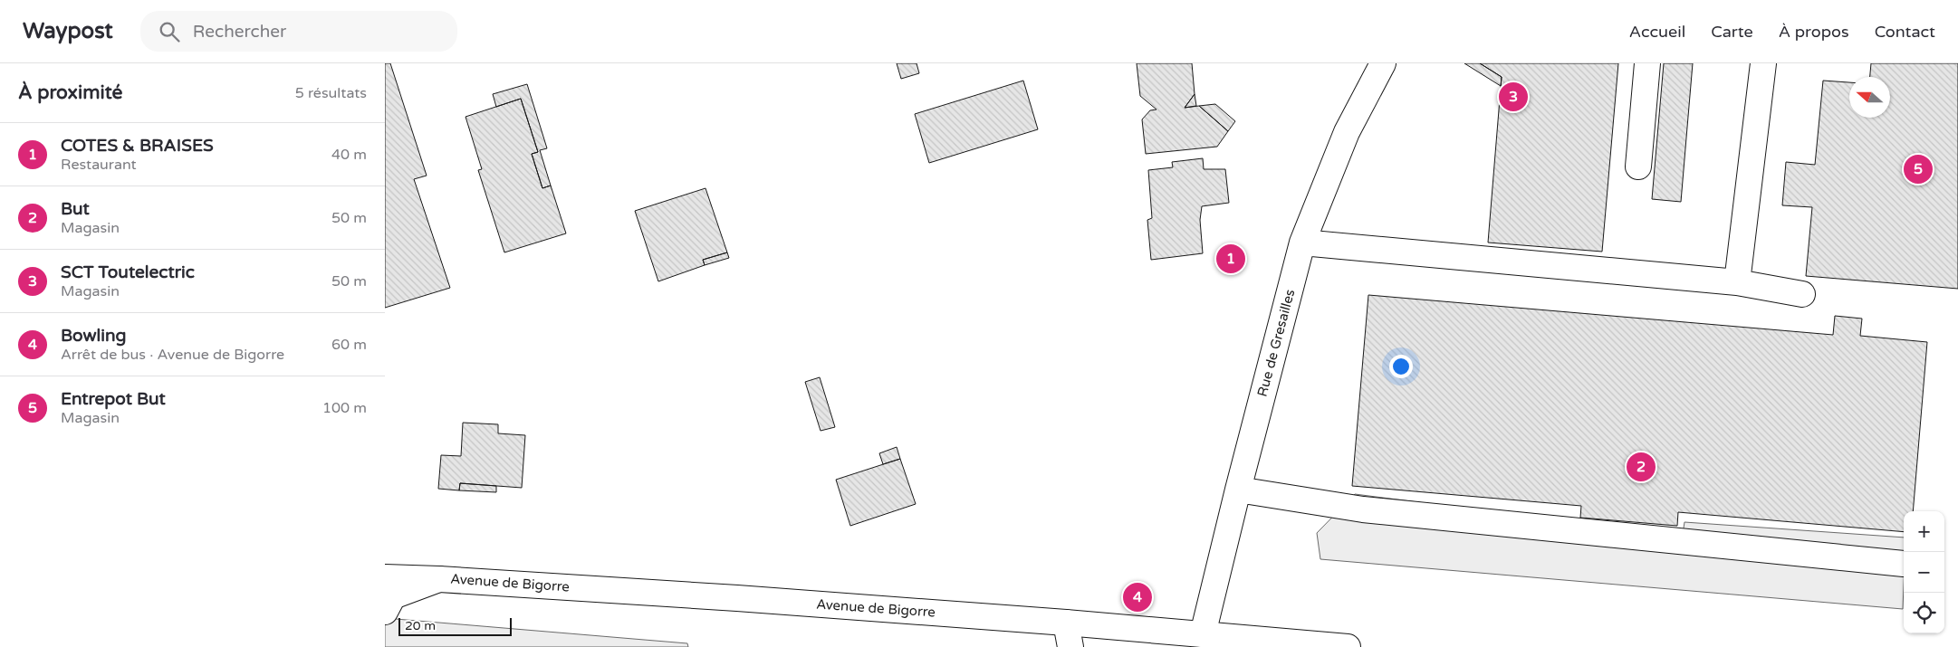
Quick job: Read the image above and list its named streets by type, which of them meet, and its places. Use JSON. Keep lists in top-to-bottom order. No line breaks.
{"streets":{"main road":["Rue de Gresailles","Avenue de Bigorre"]},"crossings":[["Rue de Gresailles","Avenue de Bigorre"]],"scale_bar":"20 m","north":"left","page":{"header":"Waypost","search":"Rechercher","nav":["Accueil","Carte","À propos","Contact"],"heading":["À proximité","5 résultats"],"pins":["3","5","1","2","4"],"list":[{"mark":"1","name":"COTES & BRAISES","note":"Restaurant","value":"40 m"},{"mark":"2","name":"But","note":"Magasin","value":"50 m"},{"mark":"3","name":"SCT Toutelectric","note":"Magasin","value":"50 m"},{"mark":"4","name":"Bowling","note":"Arrêt de bus · Avenue de Bigorre","value":"60 m"},{"mark":"5","name":"Entrepot But","note":"Magasin","value":"100 m"}],"map_buttons":["+","−"],"scale":"20 m"}}
